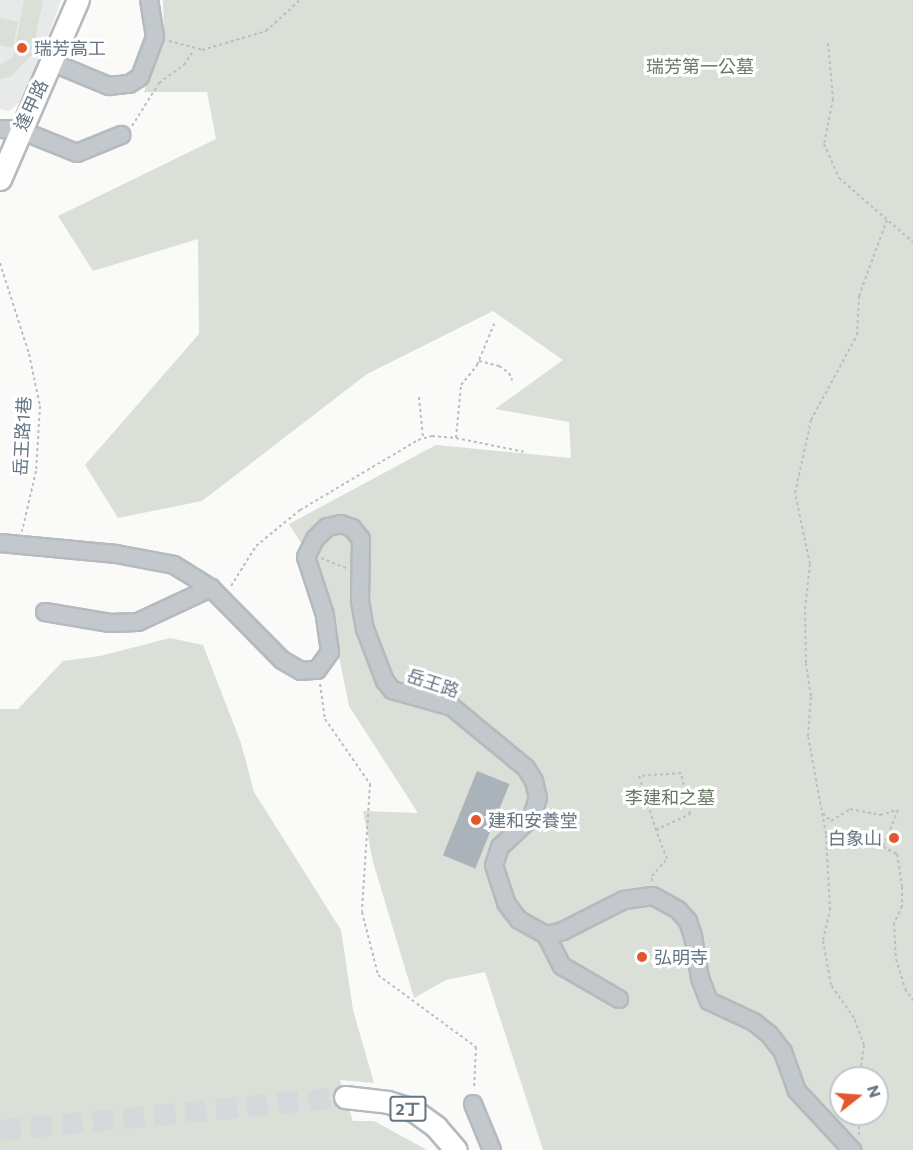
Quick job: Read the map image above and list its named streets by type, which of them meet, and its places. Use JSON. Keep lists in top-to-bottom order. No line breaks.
{"streets":{"main road":["逢甲路","2丁"],"street":["岳王路"],"path":["岳王路1巷"]},"parks":["瑞芳第一公墓","李建和之墓"],"places":["瑞芳高工","建和安養堂","白象山","弘明寺"],"north":"right"}
